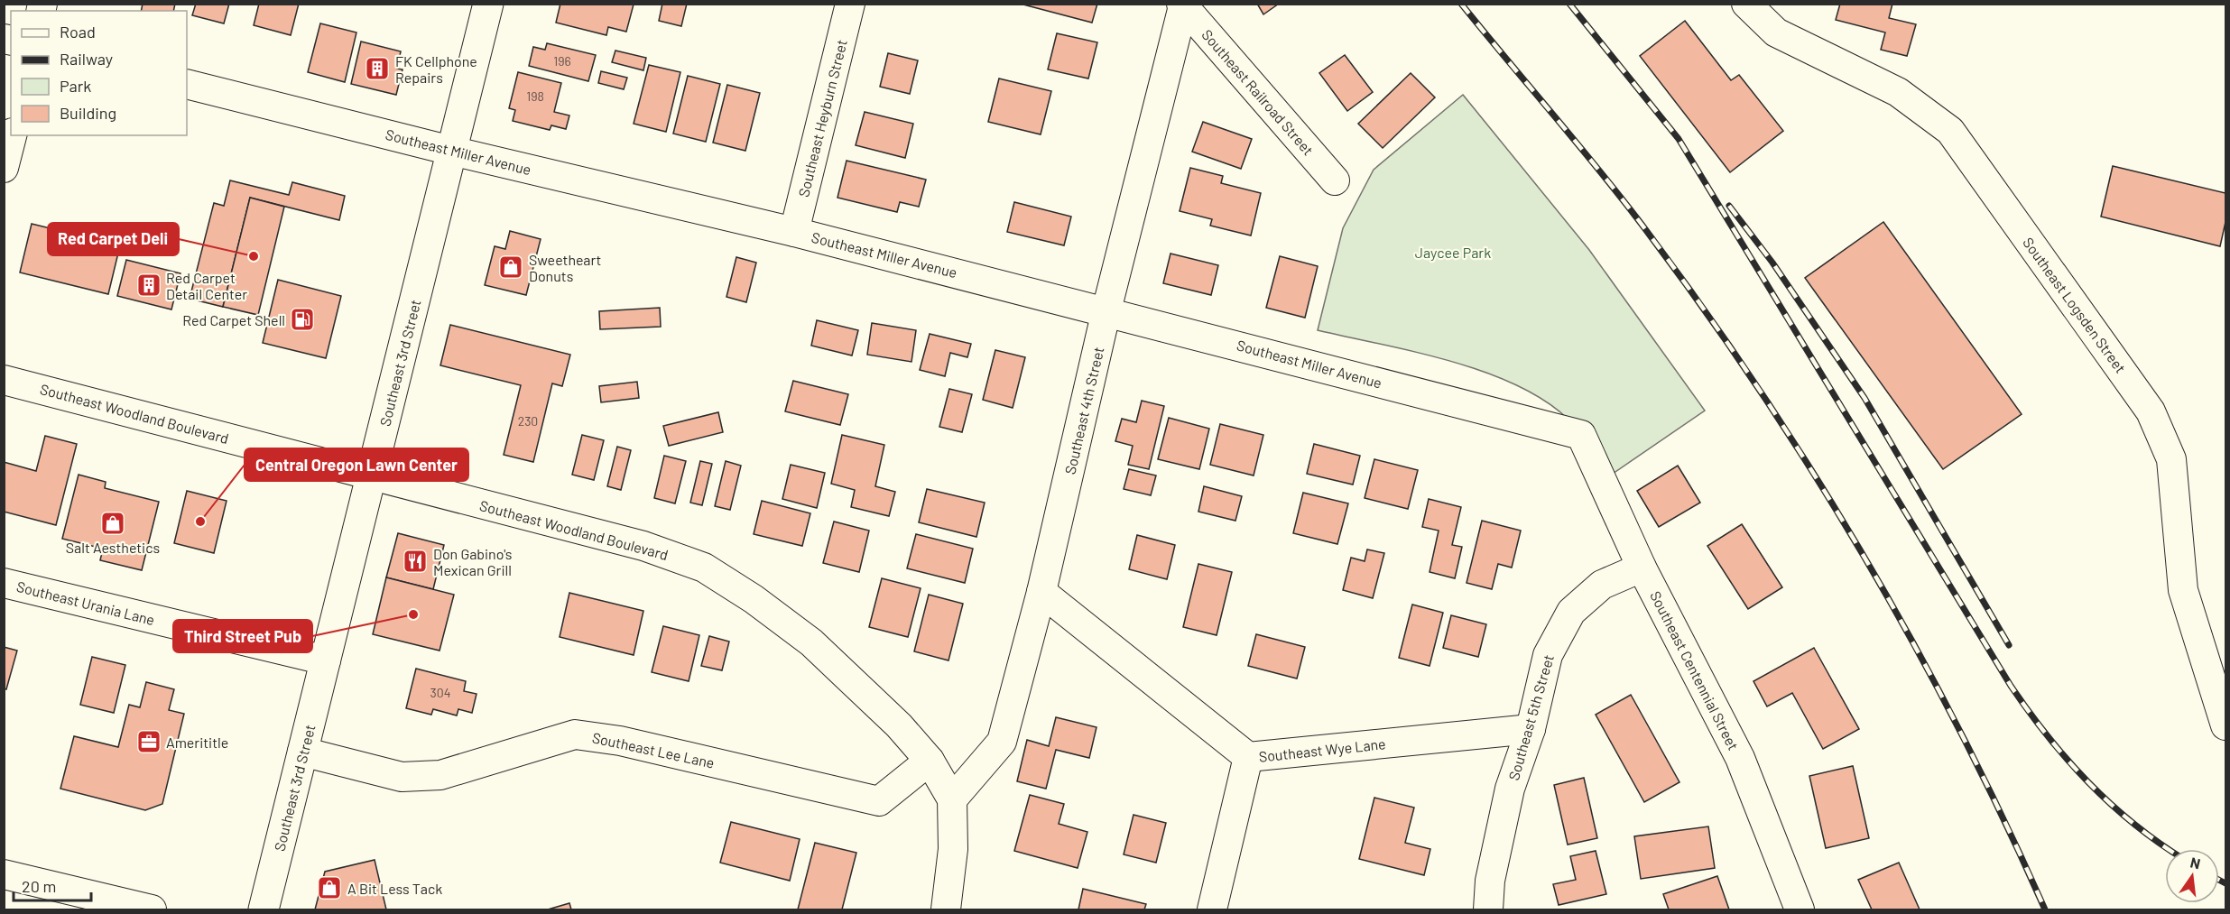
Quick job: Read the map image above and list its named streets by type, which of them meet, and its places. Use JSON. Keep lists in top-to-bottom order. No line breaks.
{"streets":{"main road":["Southeast 3rd Street"],"street":["Southeast Railroad Street","Southeast Heyburn Street","Southeast Miller Avenue","Southeast Logsden Street","Southeast 4th Street","Southeast Woodland Boulevard","Southeast Urania Lane","Southeast Centennial Street","Southeast 5th Street","Southeast Lee Lane","Southeast Wye Lane"]},"crossings":[["Southeast Railroad Street","Southeast 4th Street"],["Southeast Heyburn Street","Southeast Miller Avenue"],["Southeast Miller Avenue","Southeast 3rd Street"],["Southeast Miller Avenue","Southeast 4th Street"],["Southeast Miller Avenue","Southeast Centennial Street"],["Southeast 3rd Street","Southeast Woodland Boulevard"],["Southeast 3rd Street","Southeast Urania Lane"],["Southeast 3rd Street","Southeast Lee Lane"],["Southeast 4th Street","Southeast Woodland Boulevard"],["Southeast 4th Street","Southeast Wye Lane"],["Southeast Woodland Boulevard","Southeast Lee Lane"],["Southeast Centennial Street","Southeast 5th Street"],["Southeast 5th Street","Southeast Wye Lane"]],"parks":["Jaycee Park"],"places":{"building":["FK Cellphone Repairs","Red Carpet Detail Center"],"other":["Red Carpet Deli","Central Oregon Lawn Center","Third Street Pub"],"shop":["Sweetheart Donuts","Salt Aesthetics","A Bit Less Tack"],"fuel station":["Red Carpet Shell"],"restaurant":["Don Gabino's Mexican Grill"],"office":["Amerititle"]},"house_numbers":["196","198","230","304"],"legend":["Road","Railway","Park","Building"],"scale_bar":"20 m","north":"top"}
